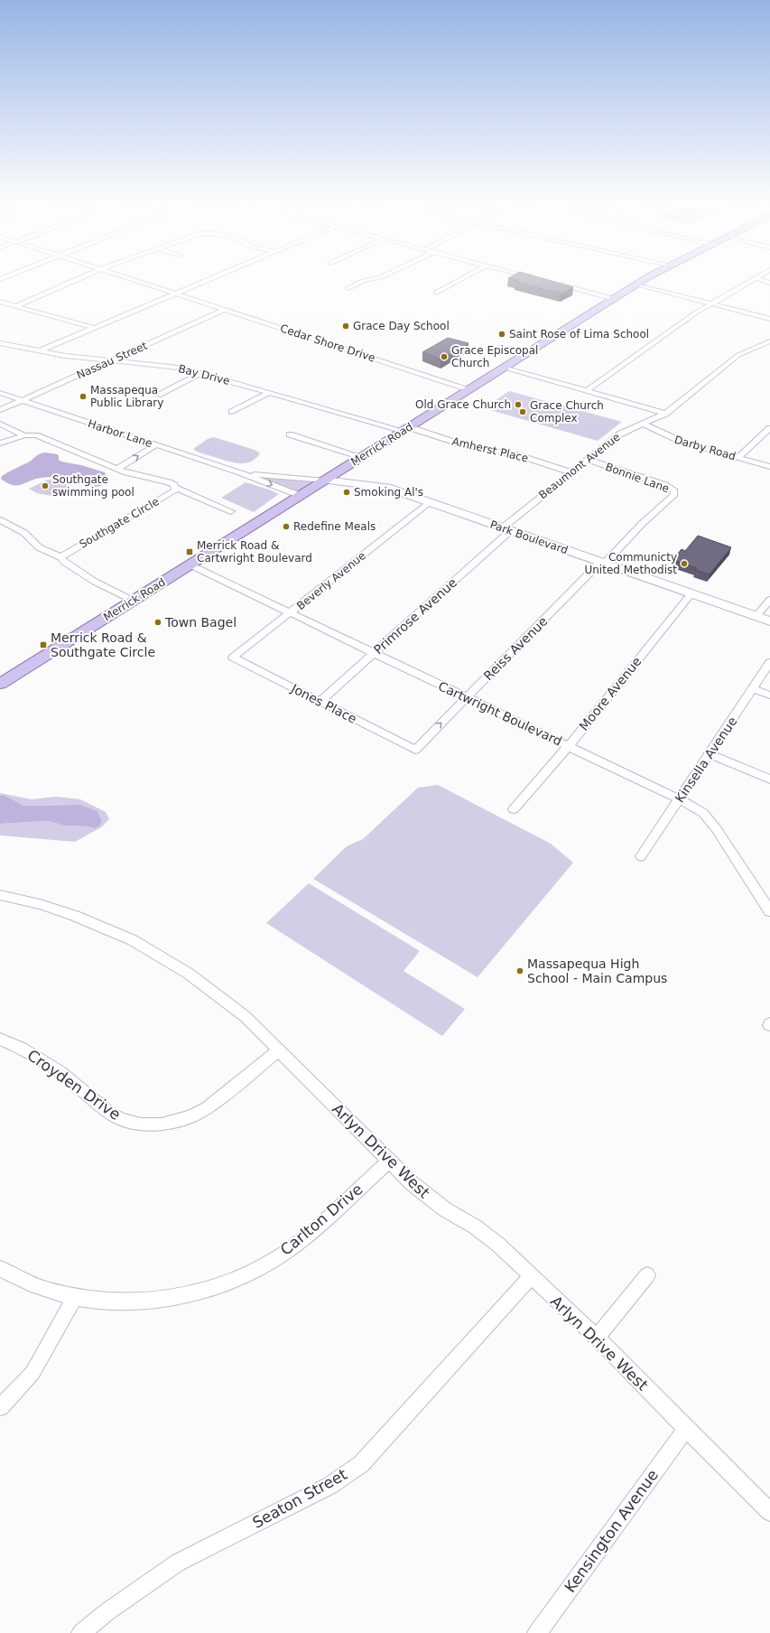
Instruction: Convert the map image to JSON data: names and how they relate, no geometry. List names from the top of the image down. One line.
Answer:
{"streets":{"main road":["Merrick Road","Park Boulevard"],"street":["Cedar Shore Drive","Nassau Street","Bay Drive","Harbor Lane","Darby Road","Amherst Place","Beaumont Avenue","Bonnie Lane","Southgate Circle","Beverly Avenue","Primrose Avenue","Reiss Avenue","Moore Avenue","Jones Place","Cartwright Boulevard","Kinsella Avenue","Croyden Drive","Arlyn Drive West","Carlton Drive","Seaton Street","Kensington Avenue"]},"crossings":[["Cedar Shore Drive","Nassau Street"],["Cedar Shore Drive","Merrick Road"],["Nassau Street","Bay Drive"],["Nassau Street","Harbor Lane"],["Bay Drive","Merrick Road"],["Bay Drive","Amherst Place"],["Harbor Lane","Merrick Road"],["Harbor Lane","Park Boulevard"],["Merrick Road","Amherst Place"],["Merrick Road","Park Boulevard"],["Merrick Road","Cartwright Boulevard"],["Darby Road","Beaumont Avenue"],["Amherst Place","Beaumont Avenue"],["Beaumont Avenue","Bonnie Lane"],["Beaumont Avenue","Park Boulevard"],["Beaumont Avenue","Primrose Avenue"],["Bonnie Lane","Park Boulevard"],["Bonnie Lane","Reiss Avenue"],["Park Boulevard","Beverly Avenue"],["Park Boulevard","Primrose Avenue"],["Park Boulevard","Reiss Avenue"],["Park Boulevard","Moore Avenue"],["Beverly Avenue","Jones Place"],["Beverly Avenue","Cartwright Boulevard"],["Primrose Avenue","Jones Place"],["Primrose Avenue","Cartwright Boulevard"],["Reiss Avenue","Jones Place"],["Reiss Avenue","Cartwright Boulevard"],["Moore Avenue","Cartwright Boulevard"],["Cartwright Boulevard","Kinsella Avenue"],["Croyden Drive","Arlyn Drive West"],["Arlyn Drive West","Carlton Drive"],["Arlyn Drive West","Seaton Street"],["Arlyn Drive West","Kensington Avenue"]],"places":{"other":["Grace Day School","Saint Rose of Lima School","Grace Episcopal Church","Massapequa Public Library","Old Grace Church","Grace Church Complex","Southgate swimming pool","Smoking Al's","Redefine Meals","Communicty United Methodist","Town Bagel","Massapequa High School - Main Campus"],"transit":["Merrick Road & Cartwright Boulevard","Merrick Road & Southgate Circle"]}}
